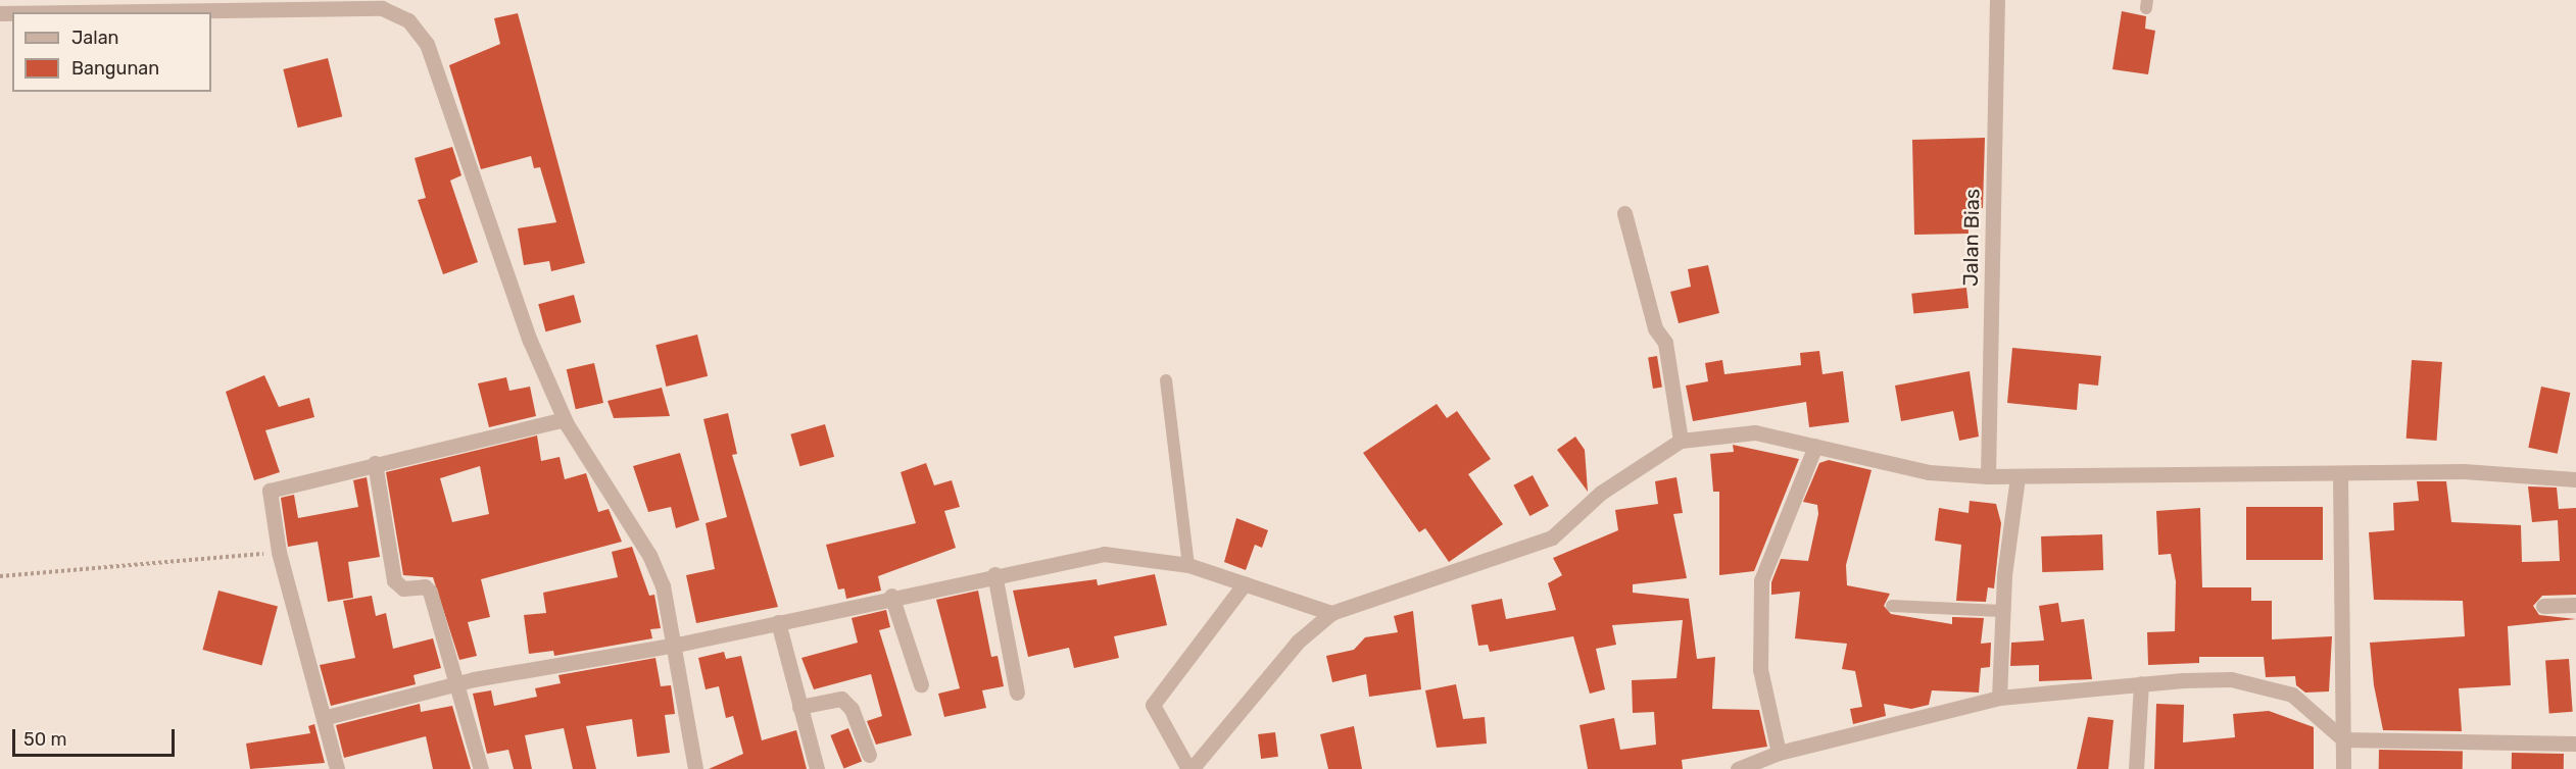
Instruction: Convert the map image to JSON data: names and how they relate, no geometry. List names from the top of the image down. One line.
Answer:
{"streets":{"street":["Jalan Bias"]},"legend":["Jalan","Bangunan"],"scale_bar":"50 m"}
